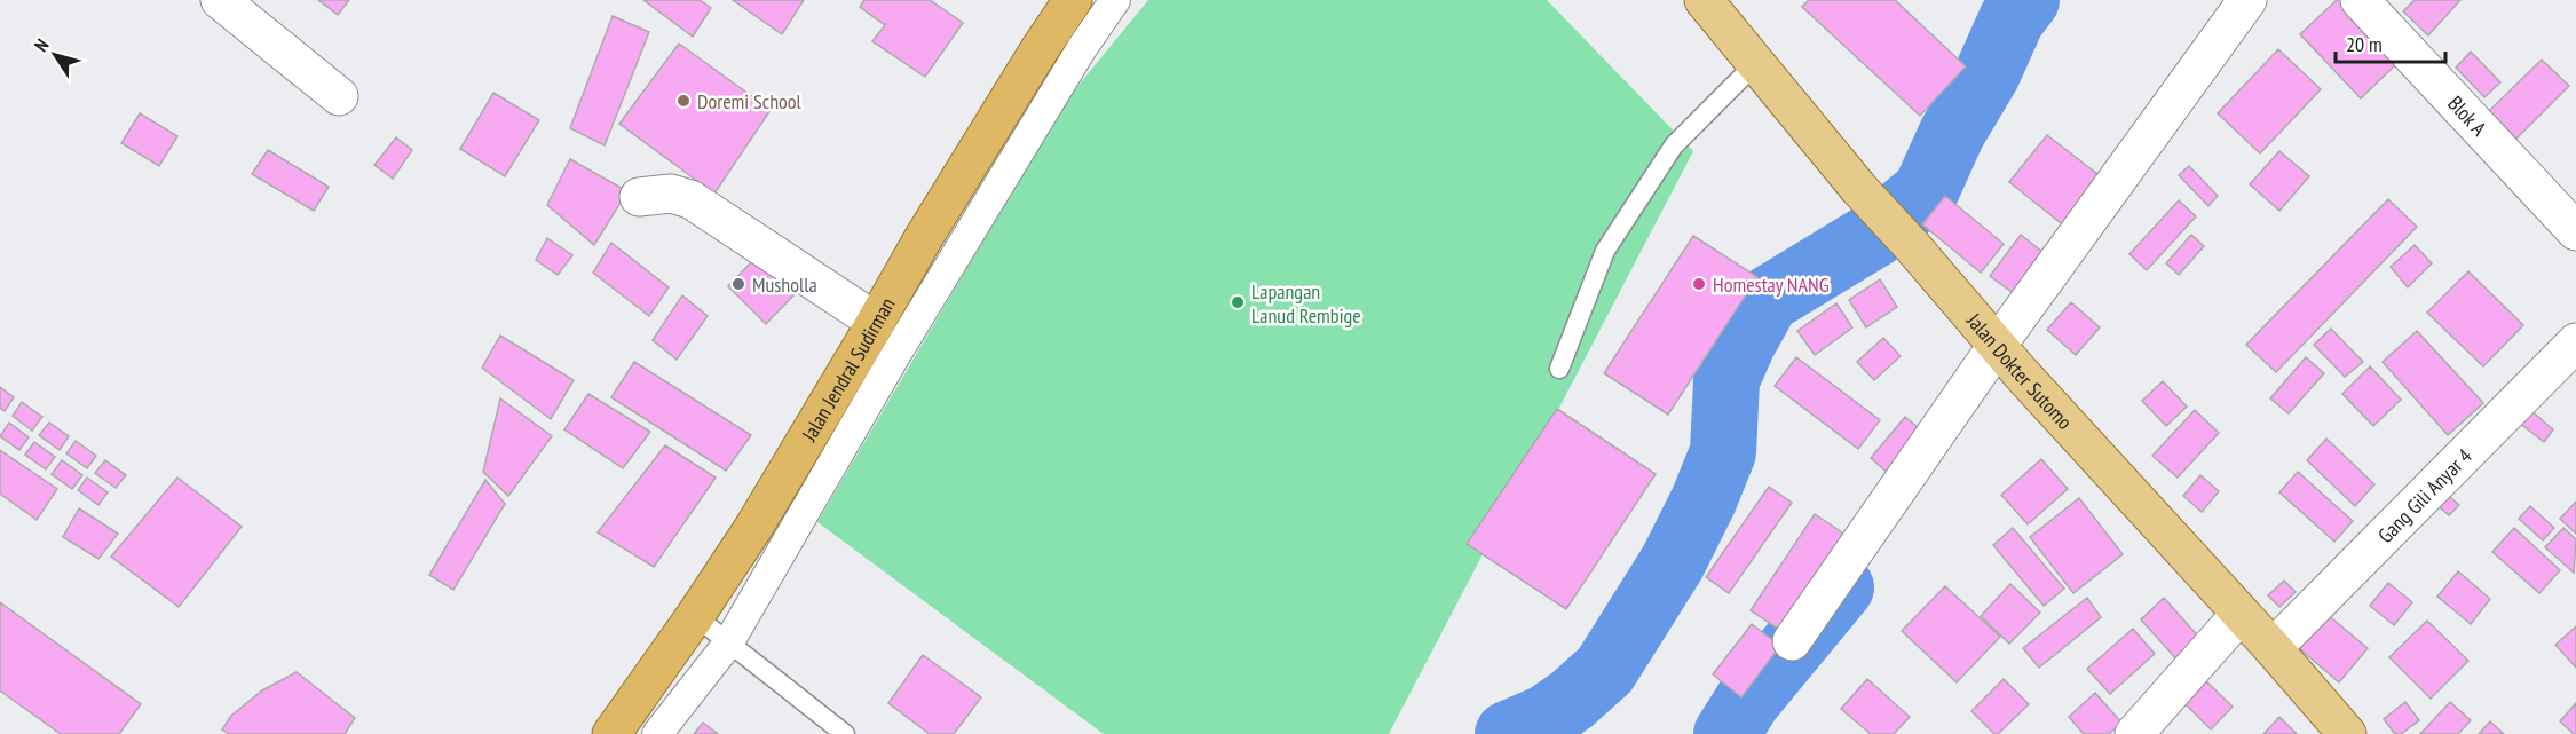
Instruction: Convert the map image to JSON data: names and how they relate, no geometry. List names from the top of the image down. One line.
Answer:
{"streets":{"highway":["Jalan Jendral Sudirman"],"main road":["Jalan Dokter Sutomo"],"street":["Blok A","Gang Gili Anyar 4"]},"crossings":[["Jalan Dokter Sutomo","Gang Gili Anyar 4"]],"places":["Doremi School","Musholla","Homestay NANG","Lapangan Lanud Rembige"],"scale_bar":"20 m","north":"top left"}
